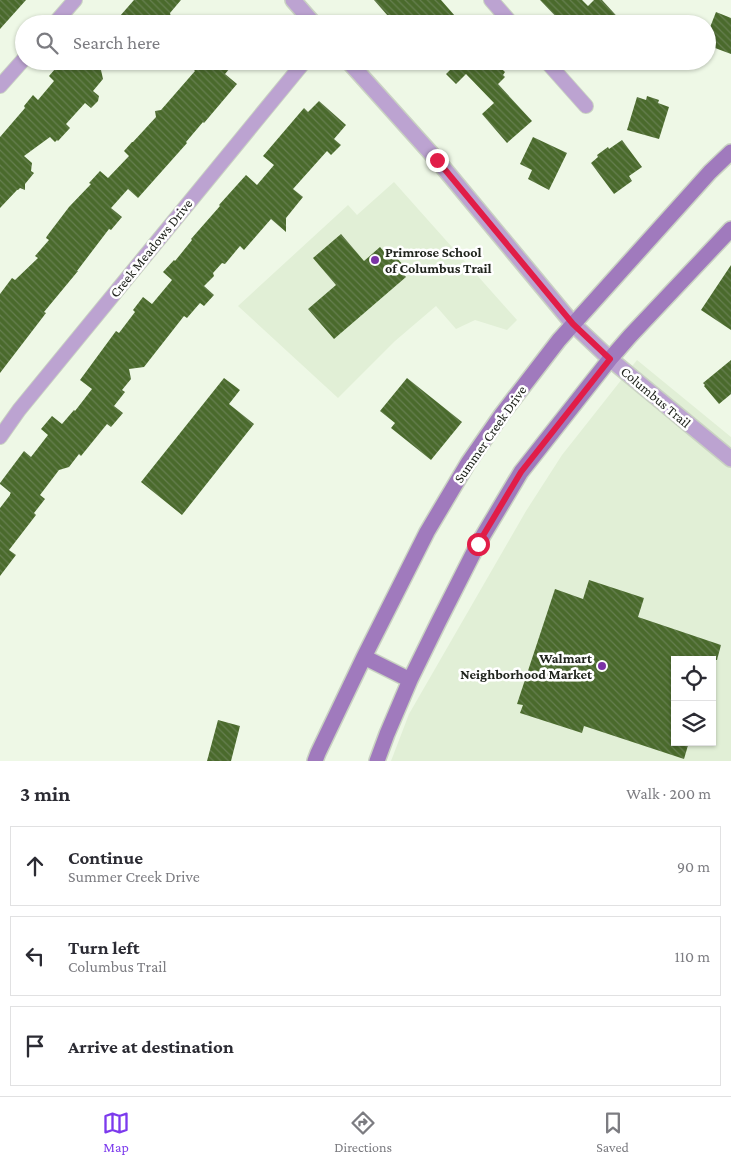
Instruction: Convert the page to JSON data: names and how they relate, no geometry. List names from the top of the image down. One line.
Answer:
{"streets":{"main road":["Summer Creek Drive"],"street":["Creek Meadows Drive","Columbus Trail"]},"crossings":[["Columbus Trail","Summer Creek Drive"]],"places":["Primrose School of Columbus Trail","Walmart Neighborhood Market"],"page":{"search":"Search here","heading":["3 min","Walk · 200 m"],"list":[["Continue","Summer Creek Drive","90 m"],["Turn left","Columbus Trail","110 m"],"Arrive at destination"],"nav":["Map","Directions","Saved"]}}
